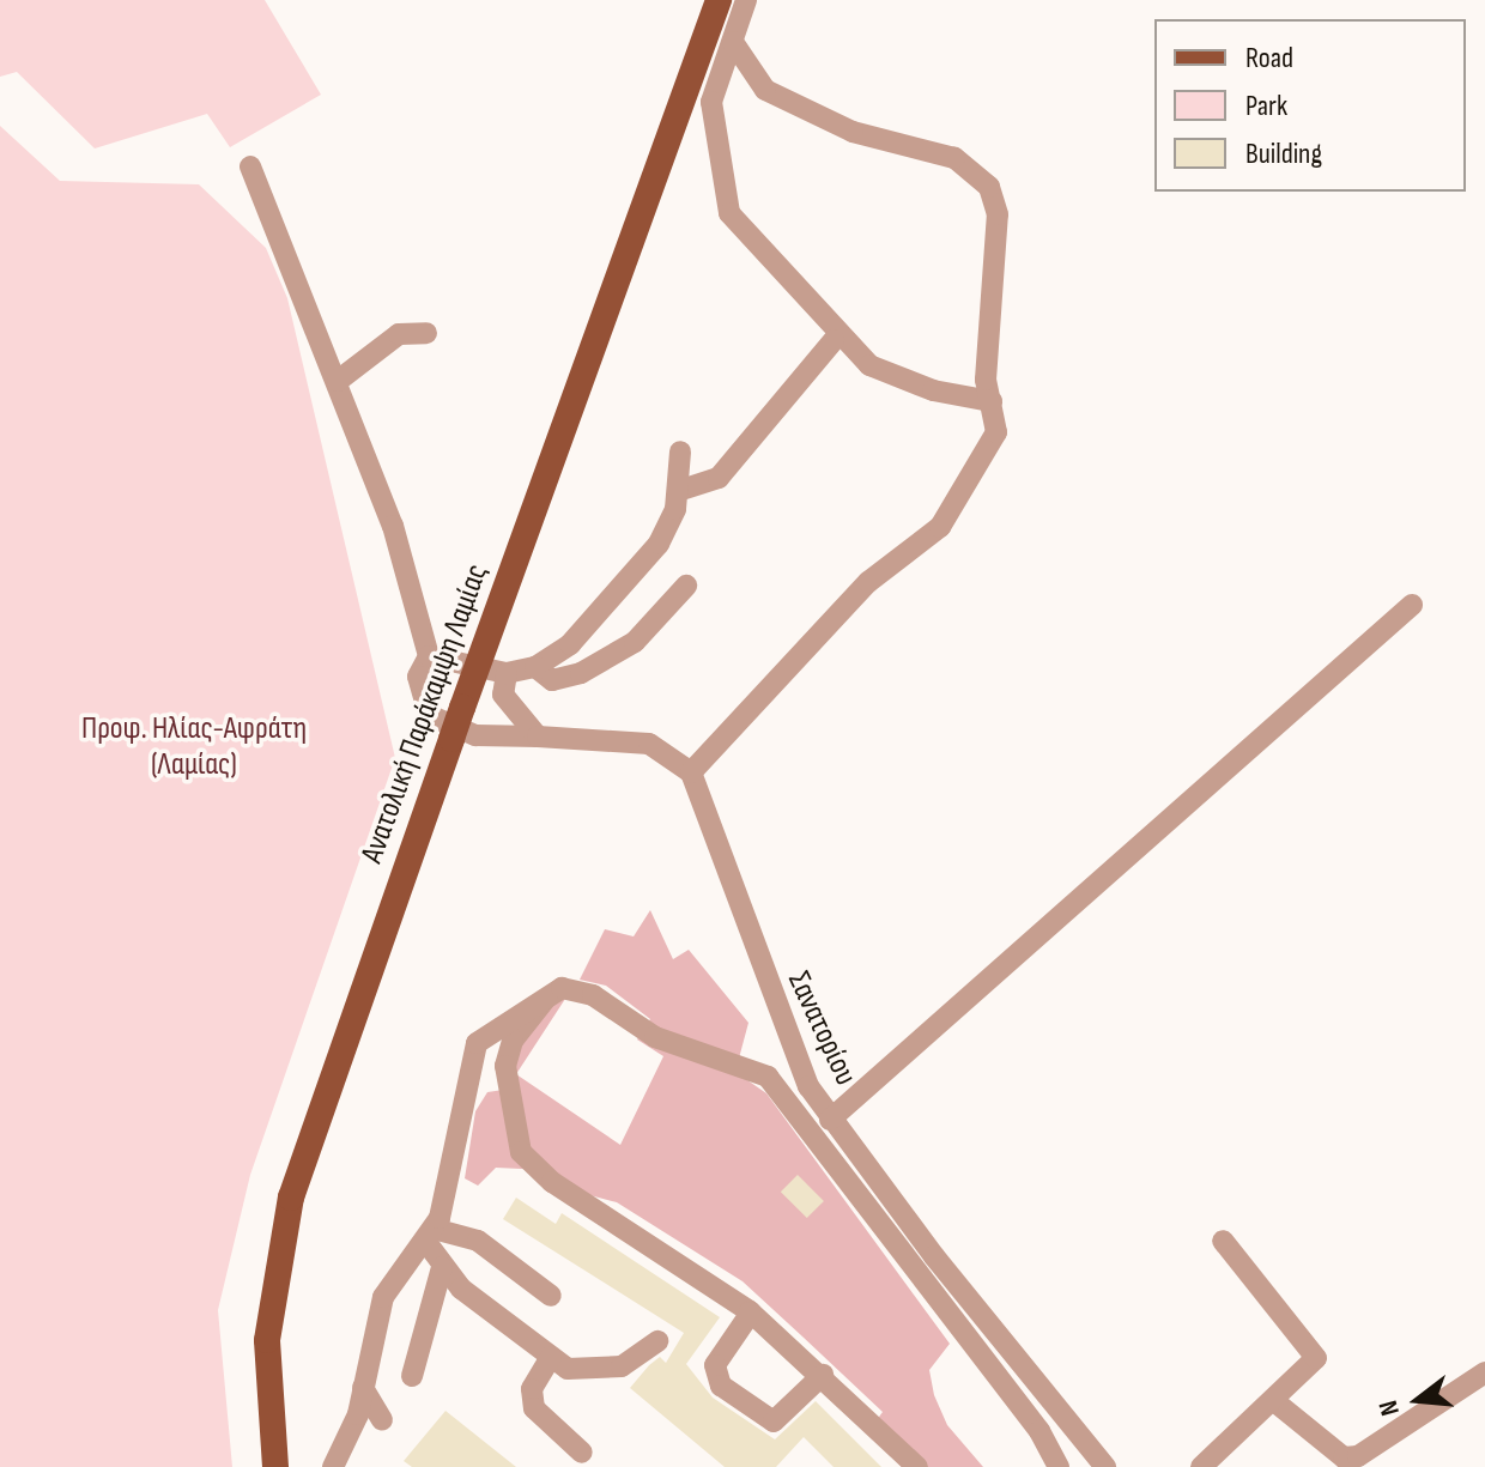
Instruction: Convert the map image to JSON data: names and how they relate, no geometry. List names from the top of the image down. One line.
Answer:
{"streets":{"main road":["Ανατολική Παράκαμψη Λαμίας"],"street":["Σανατορίου"]},"parks":["Προφ. Ηλίας-Αφράτη (Λαμίας)"],"legend":["Road","Park","Building"],"north":"left"}
